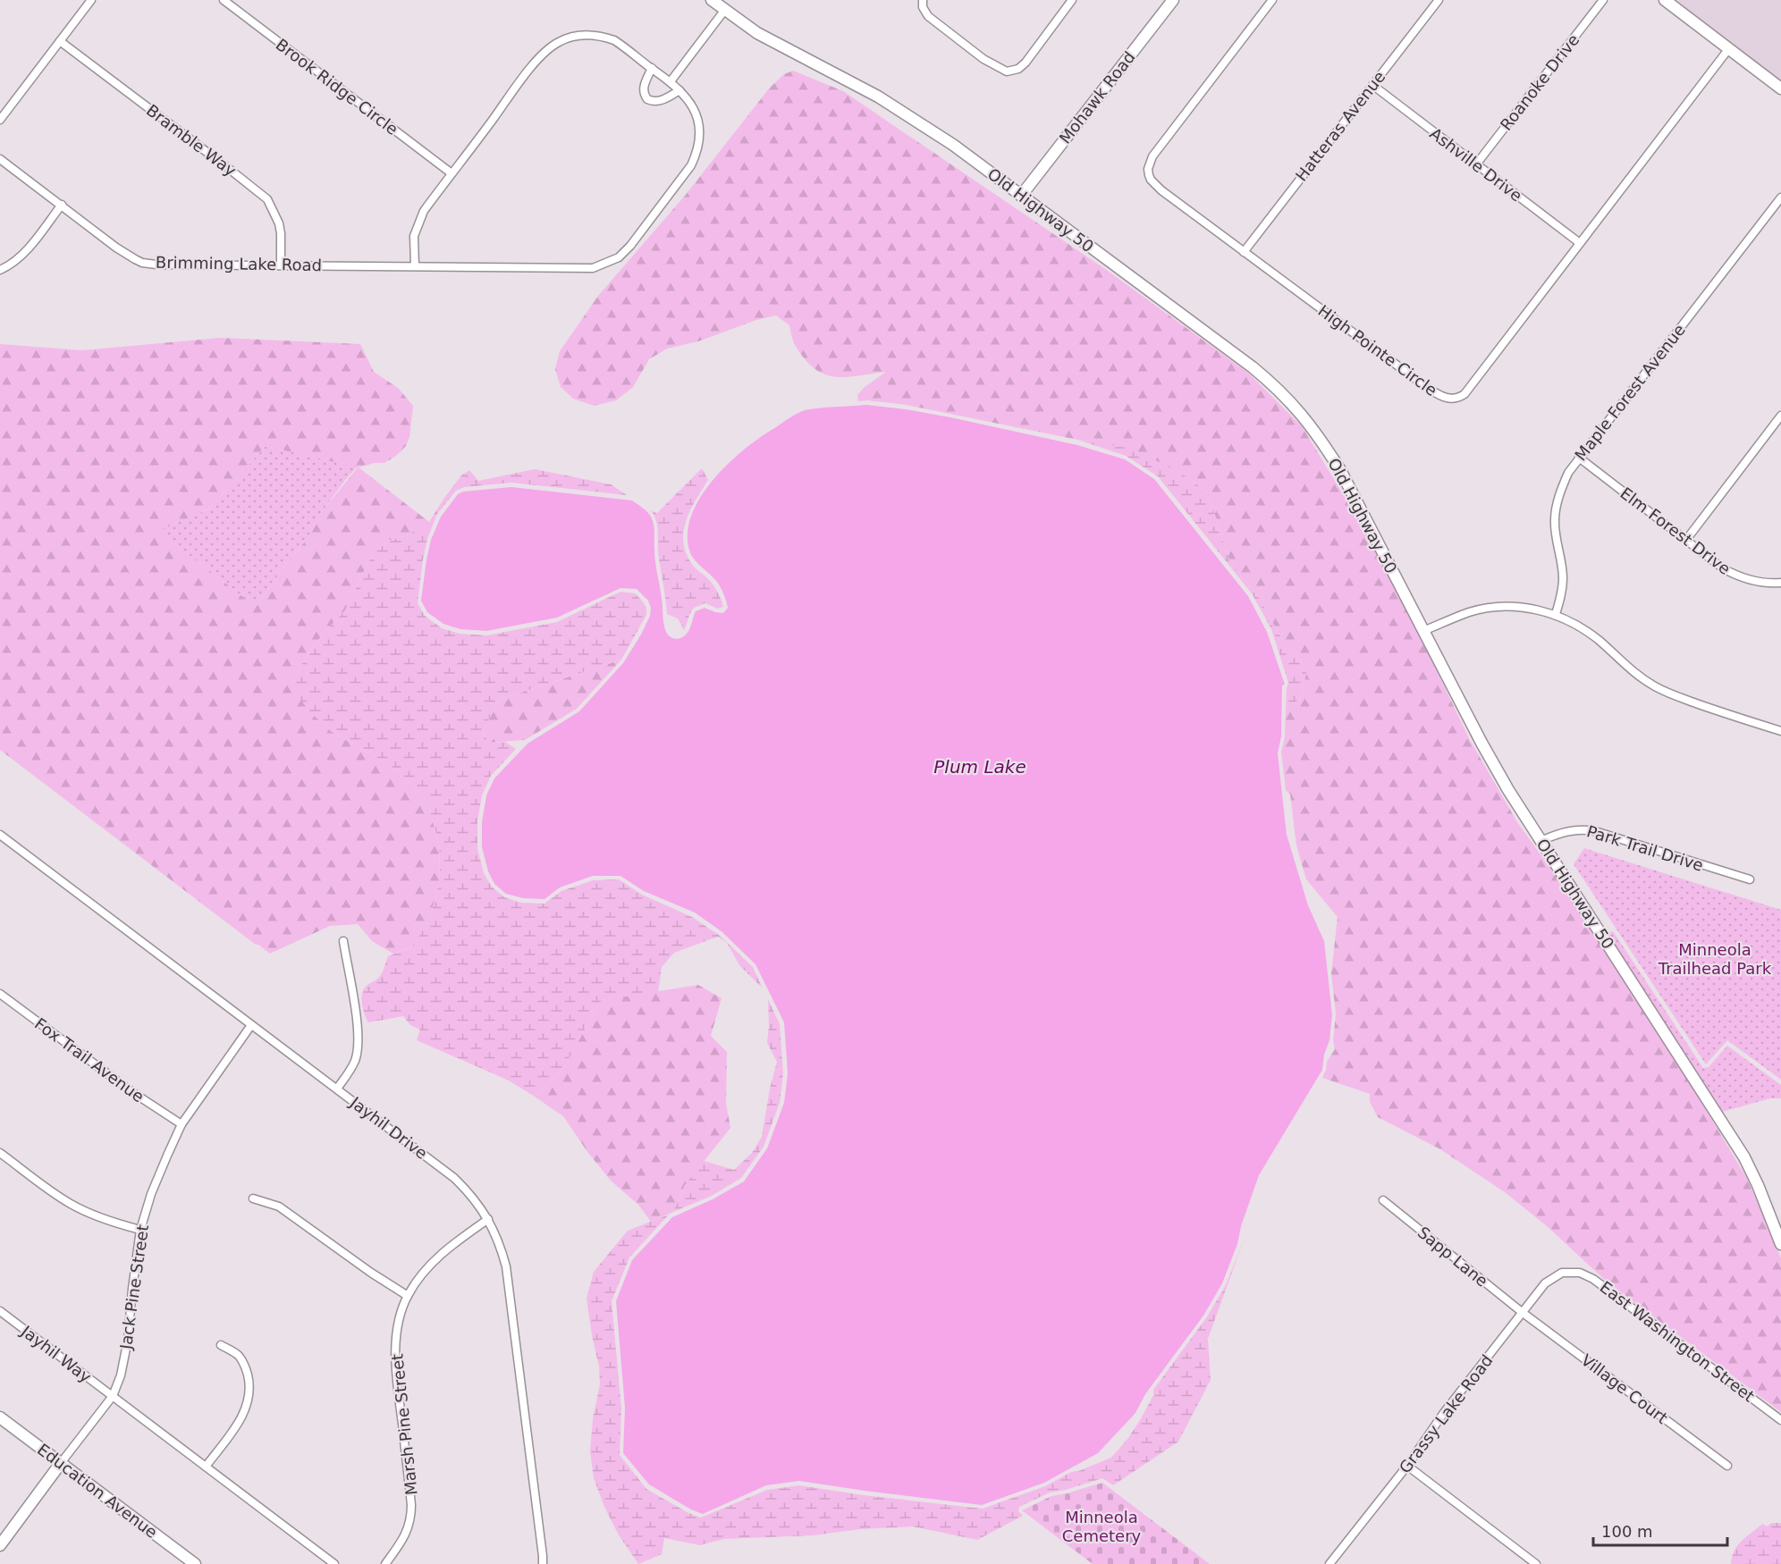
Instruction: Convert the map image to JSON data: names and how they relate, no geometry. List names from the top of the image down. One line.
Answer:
{"streets":{"main road":["Mohawk Road","Old Highway 50","Education Avenue"],"street":["Roanoke Drive","Brook Ridge Circle","Hatteras Avenue","Bramble Way","Ashville Drive","Brimming Lake Road","High Pointe Circle","Maple Forest Avenue","Elm Forest Drive","Park Trail Drive","Fox Trail Avenue","Jayhil Drive","Sapp Lane","Jack Pine Street","East Washington Street","Jayhil Way","Village Court","Grassy Lake Road","Marsh Pine Street"]},"crossings":[["Roanoke Drive","Ashville Drive"],["Brook Ridge Circle","Brimming Lake Road"],["Mohawk Road","Old Highway 50"],["Hatteras Avenue","Ashville Drive"],["Hatteras Avenue","High Pointe Circle"],["Bramble Way","Brimming Lake Road"],["Ashville Drive","High Pointe Circle"],["Old Highway 50","Park Trail Drive"],["Maple Forest Avenue","Elm Forest Drive"],["Fox Trail Avenue","Jack Pine Street"],["Jayhil Drive","Jack Pine Street"],["Jayhil Drive","Marsh Pine Street"],["Sapp Lane","Village Court"],["Sapp Lane","Grassy Lake Road"],["Jack Pine Street","Jayhil Way"],["Jack Pine Street","Education Avenue"],["East Washington Street","Grassy Lake Road"],["Village Court","Grassy Lake Road"]],"water":["Plum Lake"],"parks":["Minneola Trailhead Park","Minneola Cemetery"],"scale_bar":"100 m"}
